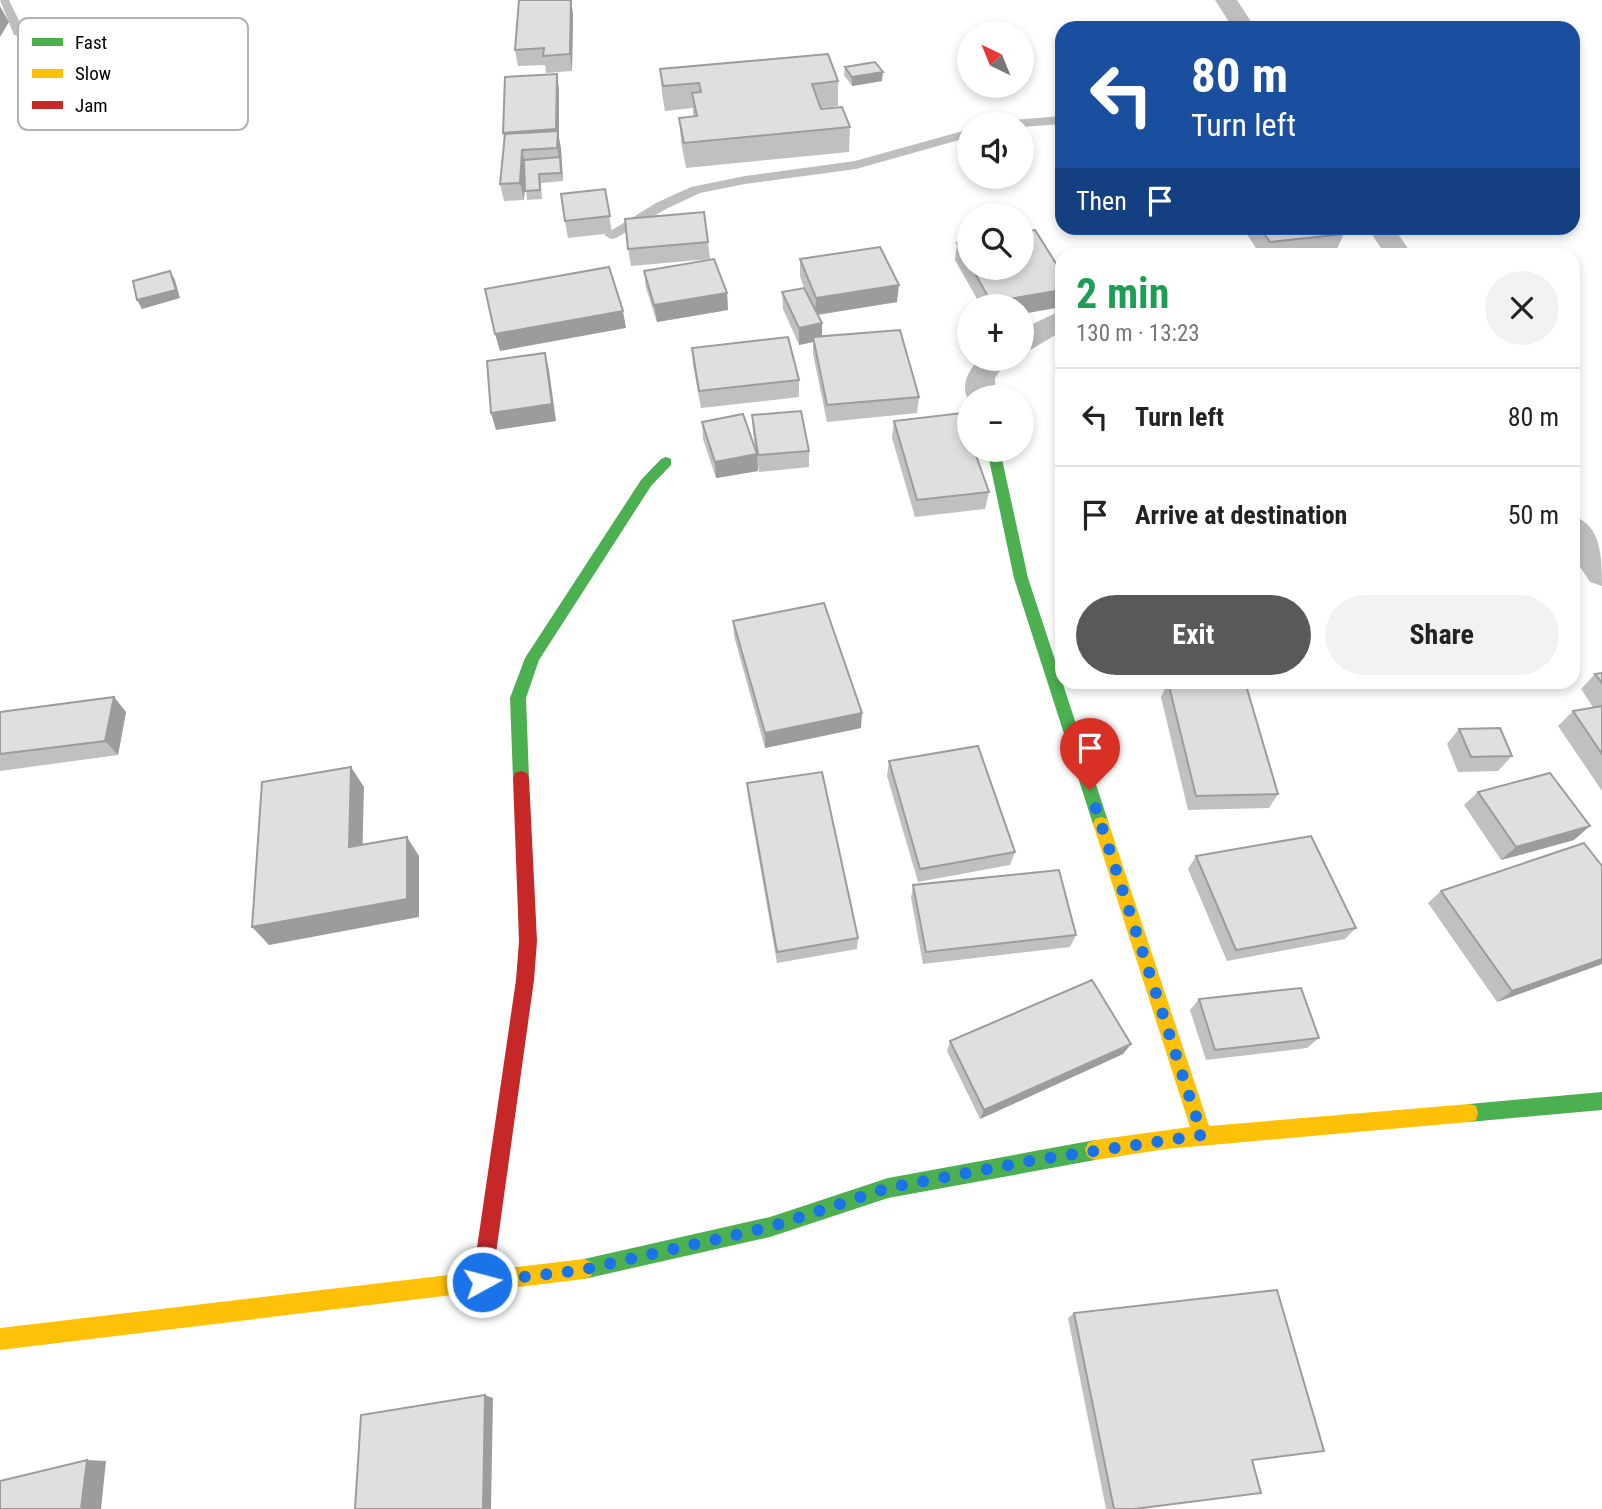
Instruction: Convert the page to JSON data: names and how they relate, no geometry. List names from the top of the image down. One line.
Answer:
{"legend":["Fast","Slow","Jam"],"north":"top left","page":{"map_buttons":["+","−"],"turn":["80 m","Turn left"],"then":"Then","heading":["2 min","130 m · 13:23"],"list":[{"name":"Turn left","value":"80 m"},{"name":"Arrive at destination","value":"50 m"}],"buttons":["Exit","Share"]}}
